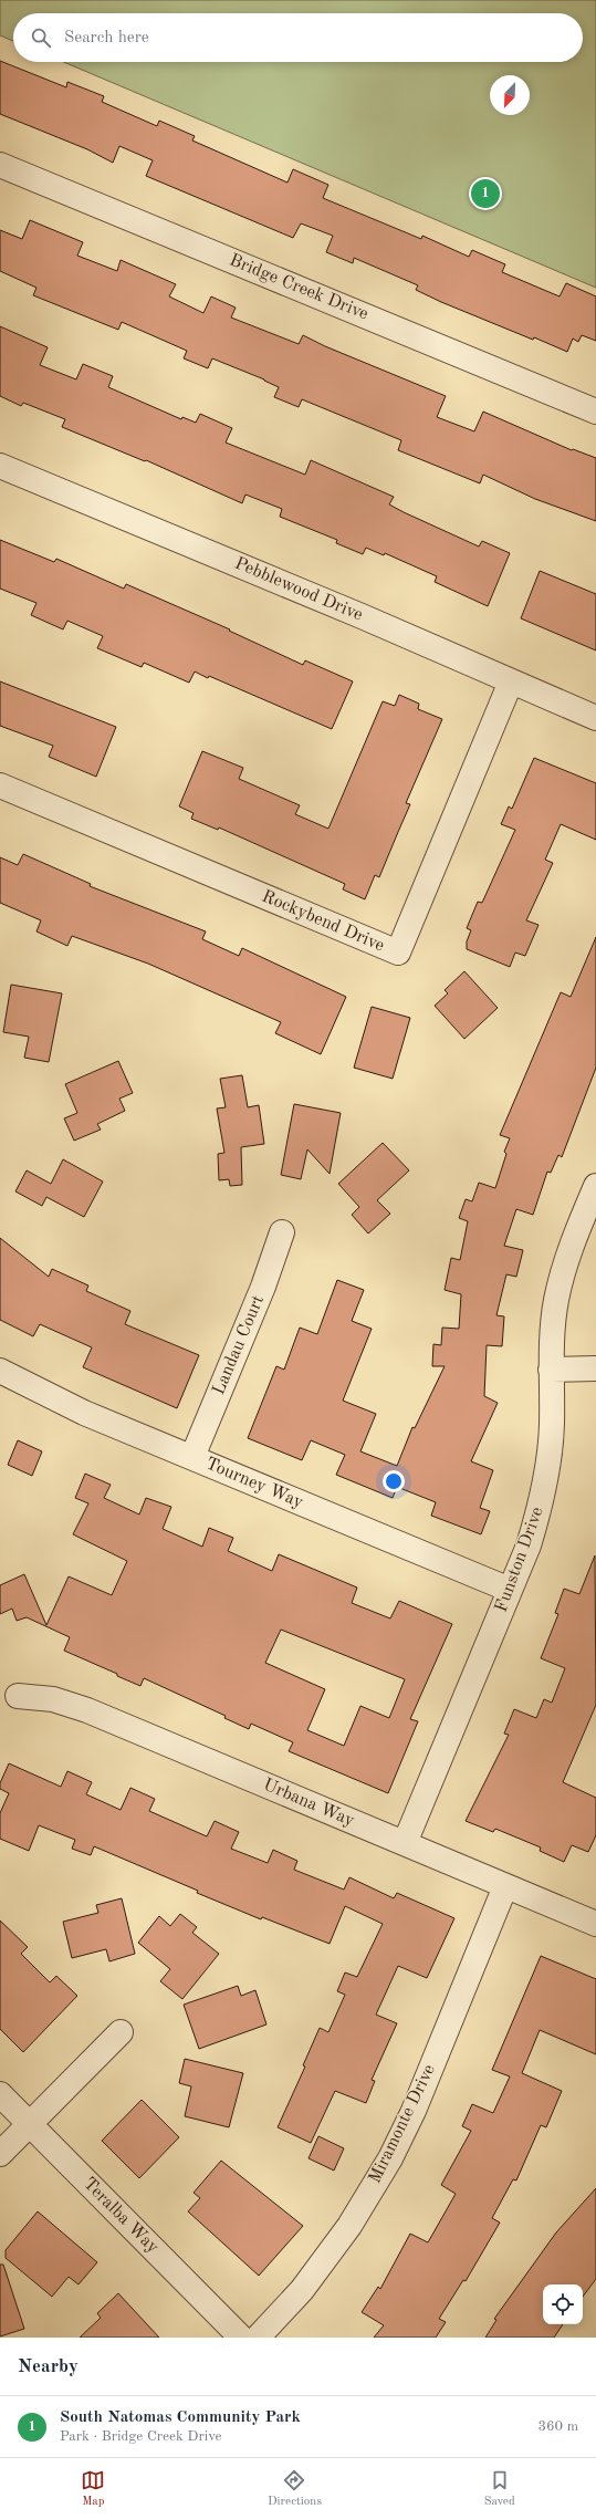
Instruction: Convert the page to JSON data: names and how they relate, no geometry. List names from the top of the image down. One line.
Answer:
{"streets":{"street":["Bridge Creek Drive","Pebblewood Drive","Rockybend Drive","Landau Court","Tourney Way","Funston Drive","Urbana Way","Miramonte Drive","Teralba Way"]},"crossings":[["Pebblewood Drive","Rockybend Drive"],["Landau Court","Tourney Way"],["Tourney Way","Funston Drive"],["Funston Drive","Urbana Way"],["Urbana Way","Miramonte Drive"]],"north":"bottom left","page":{"search":"Search here","pins":"1","heading":"Nearby","list":[{"mark":"1","name":"South Natomas Community Park","note":"Park · Bridge Creek Drive","value":"360 m"}],"nav":["Map","Directions","Saved"]}}
